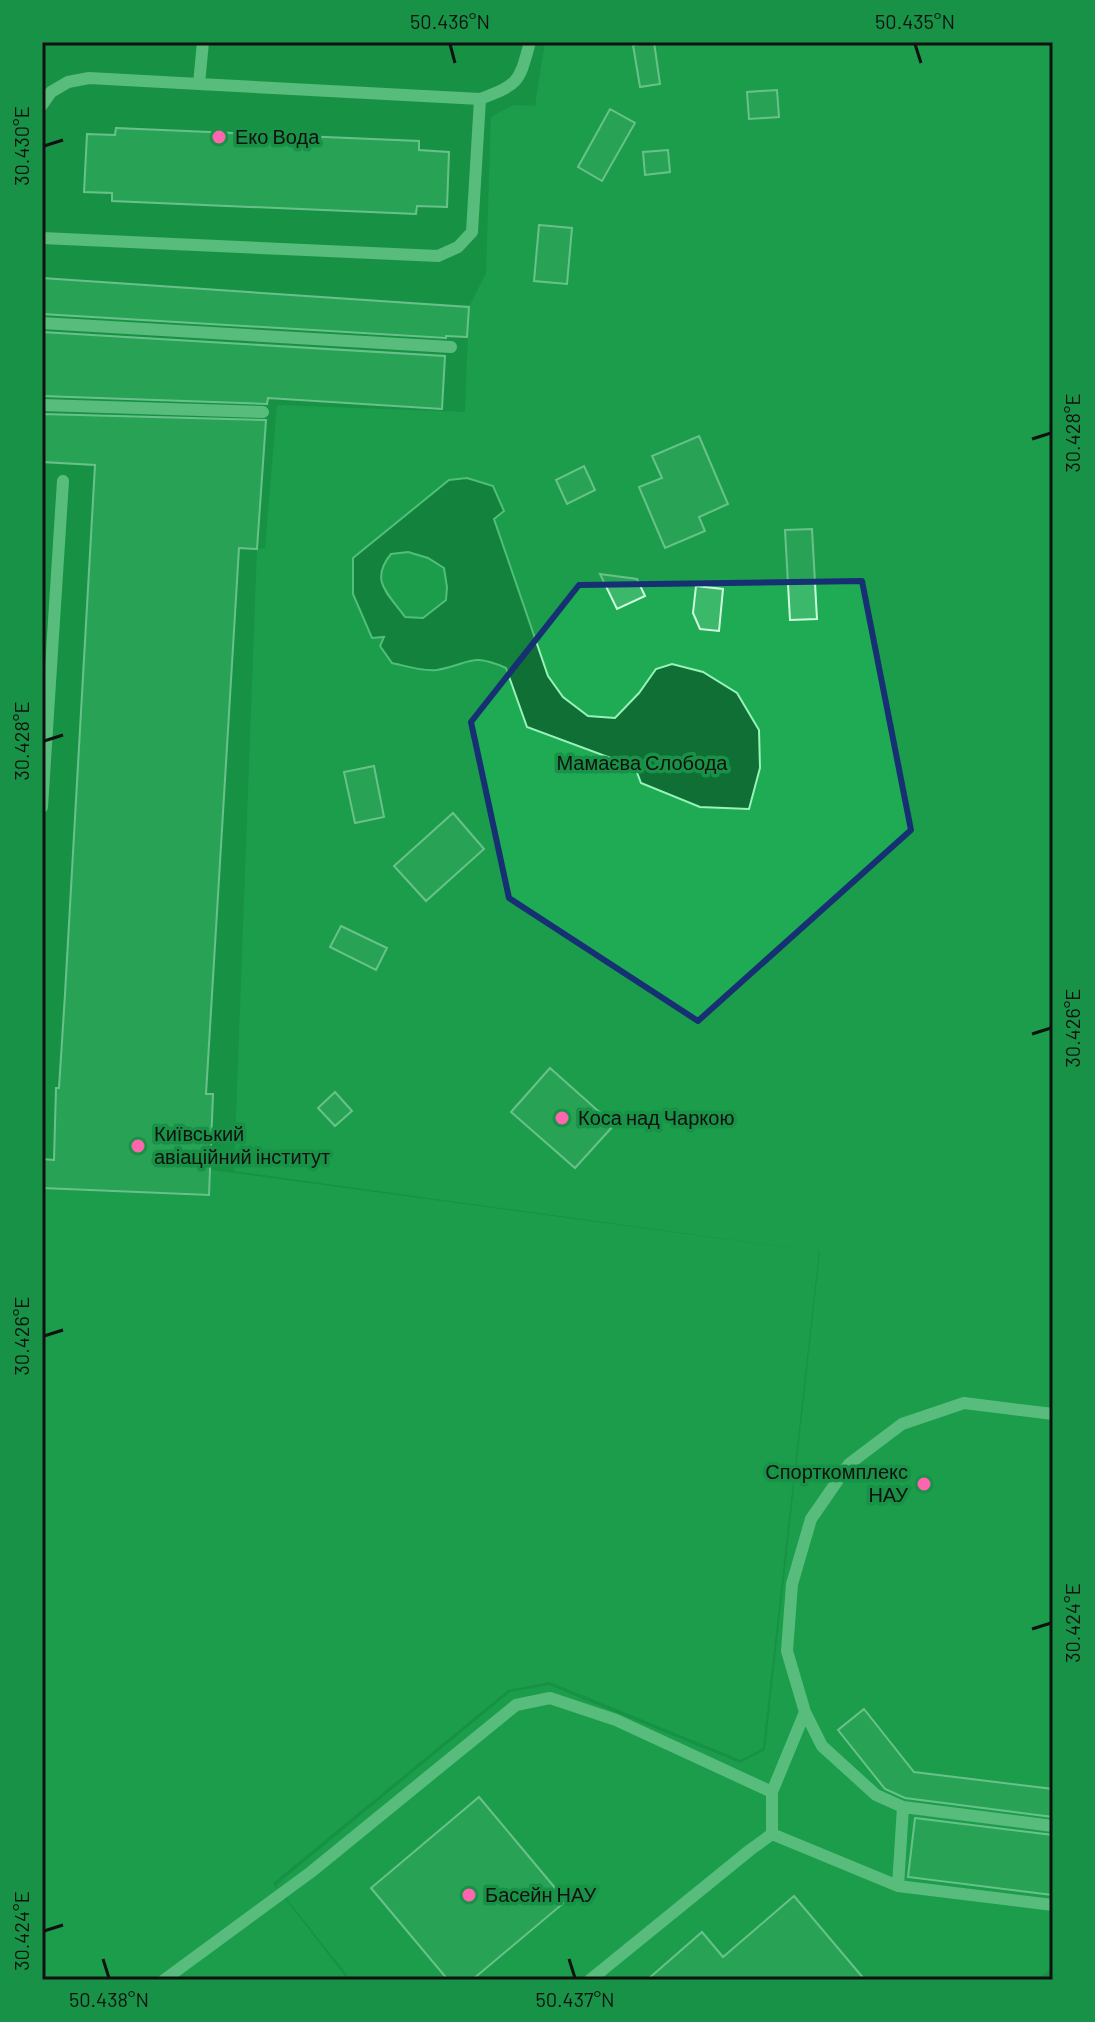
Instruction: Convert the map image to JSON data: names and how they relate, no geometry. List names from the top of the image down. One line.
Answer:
{"parks":["Мамаєва Слобода"],"places":["Еко Вода","Коса над Чаркою","Київський авіаційний інститут","Спорткомплекс НАУ","Басейн НАУ"],"coordinates":["50.436°N","50.435°N","30.430°E","30.428°E","30.426°E","30.424°E","50.438°N","50.437°N"]}
